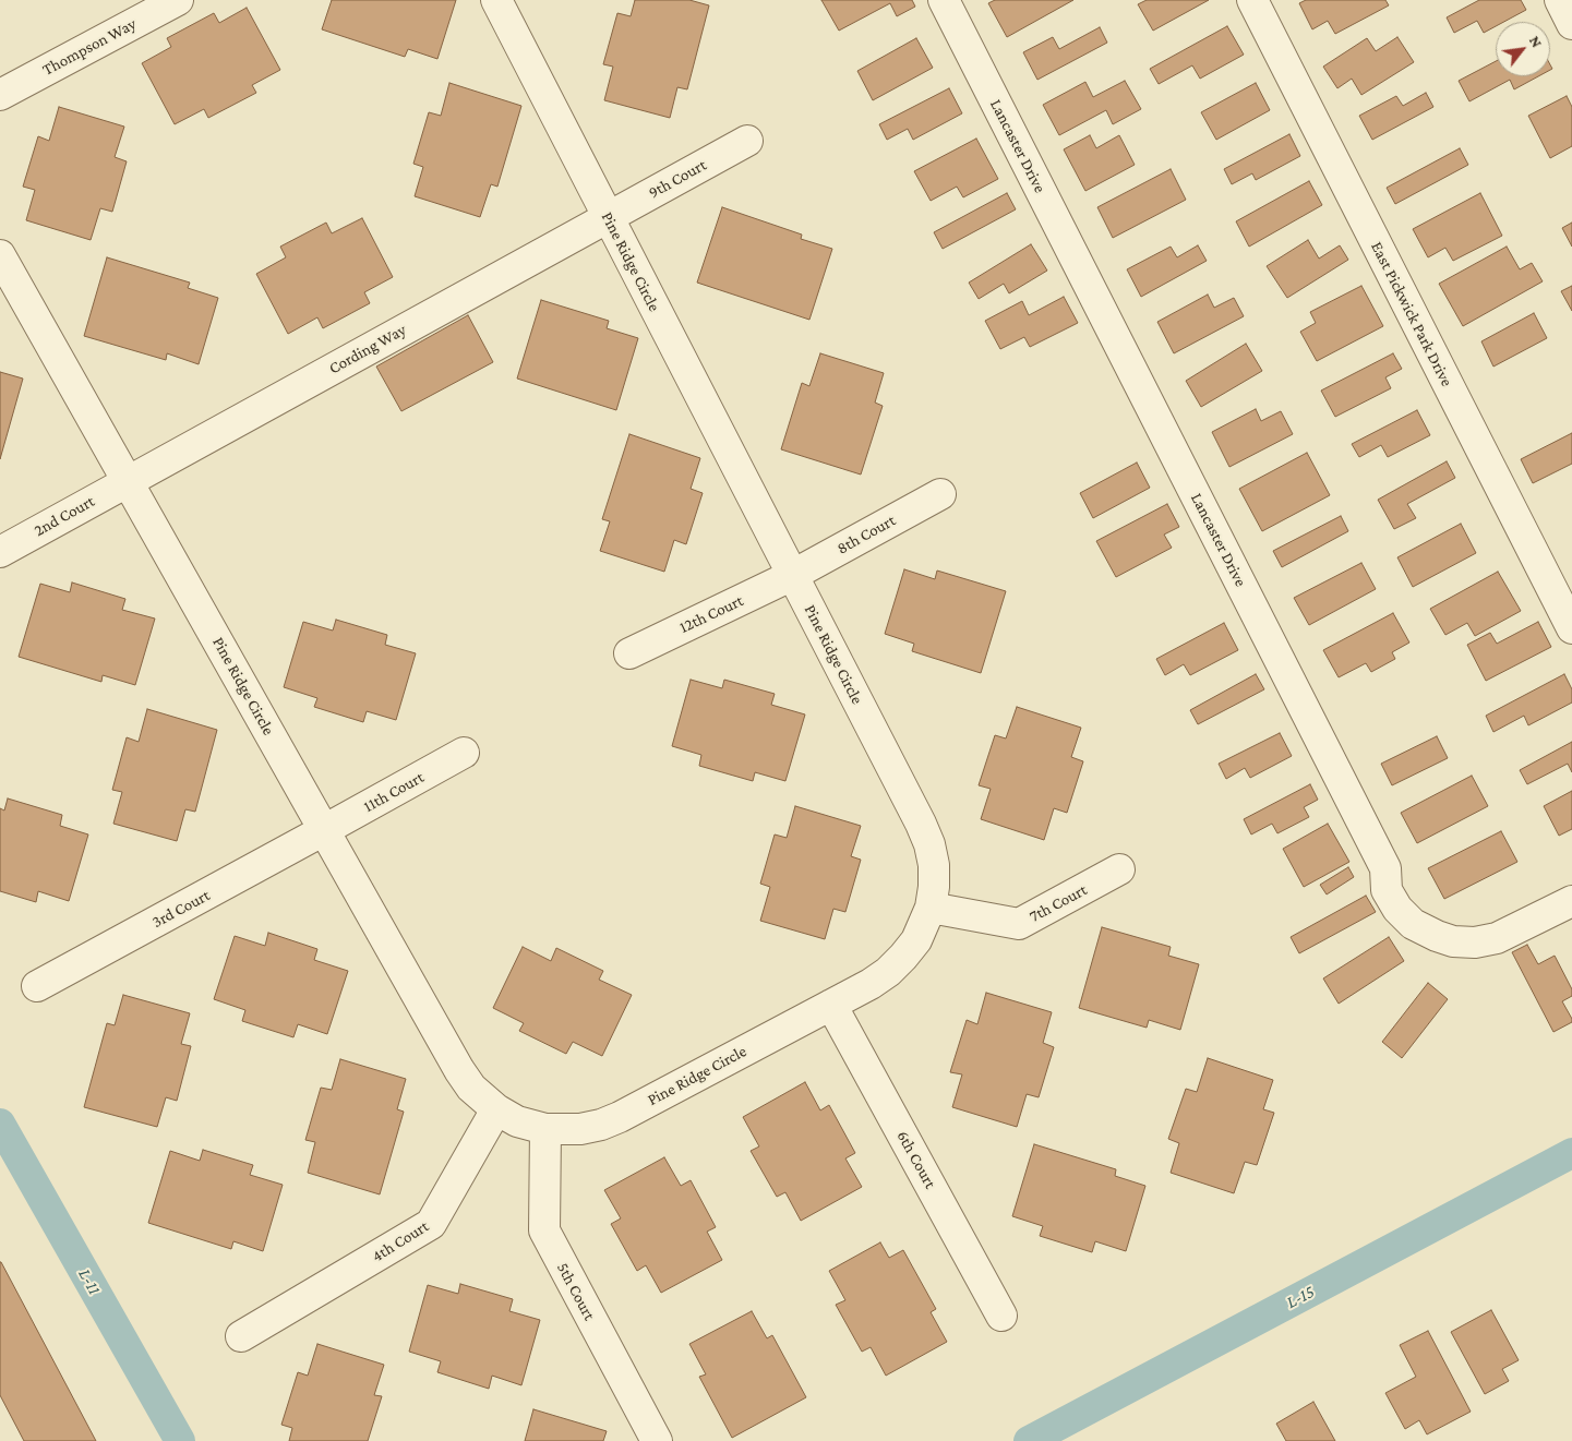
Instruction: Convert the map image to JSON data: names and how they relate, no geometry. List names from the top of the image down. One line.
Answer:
{"streets":{"street":["Thompson Way","Lancaster Drive","9th Court","Pine Ridge Circle","East Pickwick Park Drive","Cording Way","2nd Court","8th Court","12th Court","11th Court","7th Court","3rd Court","6th Court","4th Court","5th Court"]},"crossings":[["9th Court","Pine Ridge Circle"],["9th Court","Cording Way"],["Pine Ridge Circle","Cording Way"],["Pine Ridge Circle","2nd Court"],["Pine Ridge Circle","8th Court"],["Pine Ridge Circle","12th Court"],["Pine Ridge Circle","11th Court"],["Pine Ridge Circle","7th Court"],["Pine Ridge Circle","3rd Court"],["Pine Ridge Circle","6th Court"],["Pine Ridge Circle","4th Court"],["Pine Ridge Circle","5th Court"],["Cording Way","2nd Court"],["8th Court","12th Court"],["11th Court","3rd Court"]],"water":["L-11","L-15"],"north":"top right"}
